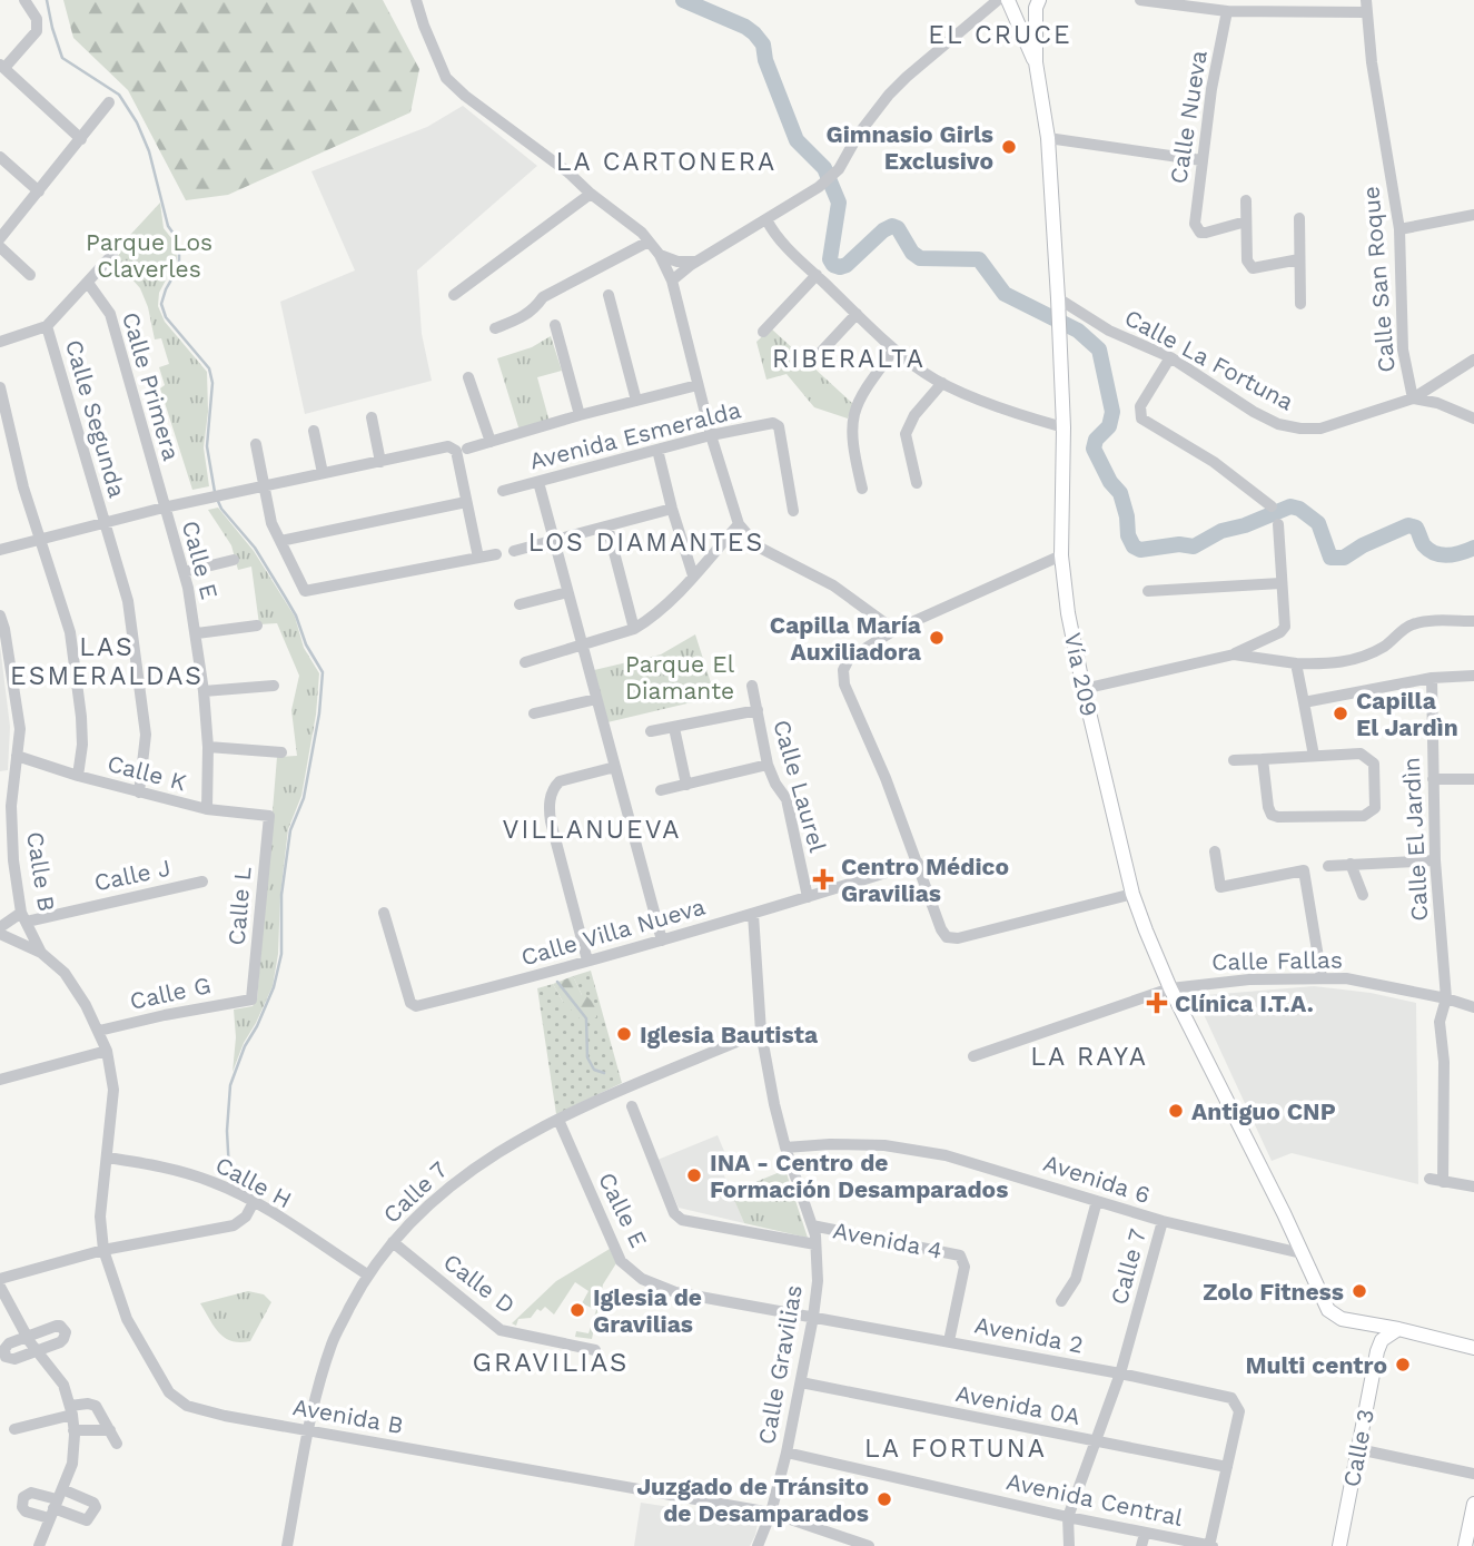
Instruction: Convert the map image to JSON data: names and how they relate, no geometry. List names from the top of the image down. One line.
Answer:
{"streets":{"main road":["Vía 209","Calle 3"],"street":["Calle Nueva","Calle San Roque","Calle La Fortuna","Calle Primera","Calle Segunda","Avenida Esmeralda","Calle E","Calle K","Calle Laurel","Calle El Jardìn","Calle B","Calle J","Calle L","Calle Villa Nueva","Calle Fallas","Calle G","Avenida 6","Calle H","Calle 7","Avenida 4","Calle D","Avenida 2","Calle Gravilias","Avenida 0A","Avenida B","Avenida Central"]},"crossings":[["Calle San Roque","Calle La Fortuna"],["Calle La Fortuna","Vía 209"],["Calle Primera","Calle E"],["Calle E","Calle K"],["Calle E","Calle 7"],["Calle E","Avenida 2"],["Calle E","Calle Gravilias"],["Vía 209","Calle Fallas"],["Vía 209","Avenida 6"],["Calle K","Calle B"],["Calle K","Calle L"],["Calle Laurel","Calle Villa Nueva"],["Calle El Jardìn","Calle Fallas"],["Calle B","Calle J"],["Calle B","Calle G"],["Calle B","Calle H"],["Calle B","Avenida B"],["Calle L","Calle G"],["Calle Villa Nueva","Calle Gravilias"],["Avenida 6","Calle 7"],["Avenida 6","Calle Gravilias"],["Calle H","Calle 7"],["Calle H","Avenida B"],["Calle 7","Calle D"],["Calle 7","Avenida 2"],["Calle 7","Calle Gravilias"],["Calle 7","Avenida 0A"],["Calle 7","Avenida B"],["Calle 7","Avenida Central"],["Avenida 4","Avenida 2"],["Avenida 4","Calle Gravilias"],["Avenida 2","Calle Gravilias"],["Avenida 2","Avenida 0A"],["Calle Gravilias","Avenida 0A"],["Calle Gravilias","Avenida B"],["Calle Gravilias","Avenida Central"]],"districts":["EL CRUCE","LA CARTONERA","RIBERALTA","LOS DIAMANTES","LAS ESMERALDAS","VILLANUEVA","LA RAYA","GRAVILIAS","LA FORTUNA"],"parks":["Parque Los Claverles","Parque El Diamante"],"places":{"other":["Gimnasio Girls Exclusivo","Capilla María Auxiliadora","Capilla El Jardìn","Iglesia Bautista","Antiguo CNP","INA - Centro de Formación Desamparados","Zolo Fitness","Iglesia de Gravilias","Multi centro","Juzgado de Tránsito de Desamparados"],"health":["Centro Médico Gravilias","Clínica I.T.A."]}}
